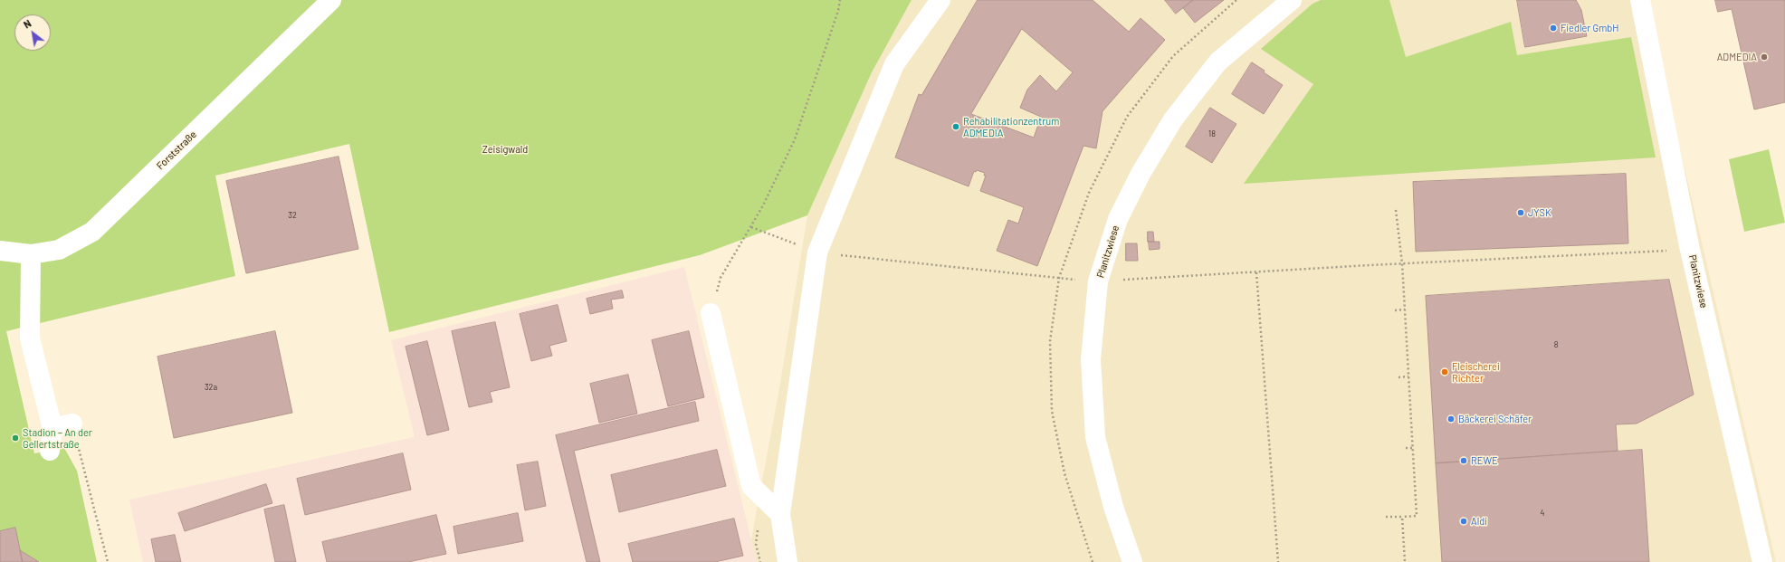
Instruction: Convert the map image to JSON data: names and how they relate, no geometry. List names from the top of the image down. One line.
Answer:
{"streets":{"street":["Forststraße","Planitzwiese"]},"parks":["Zeisigwald"],"places":["Fiedler GmbH","ADMEDIA","Rehabilitationzentrum ADMEDIA","JYSK","Fleischerei Richter","Bäckerei Schäfer","Stadion – An der Gellertstraße","REWE","Aldi"],"house_numbers":["18","32","8","32a","4"],"north":"top left"}
